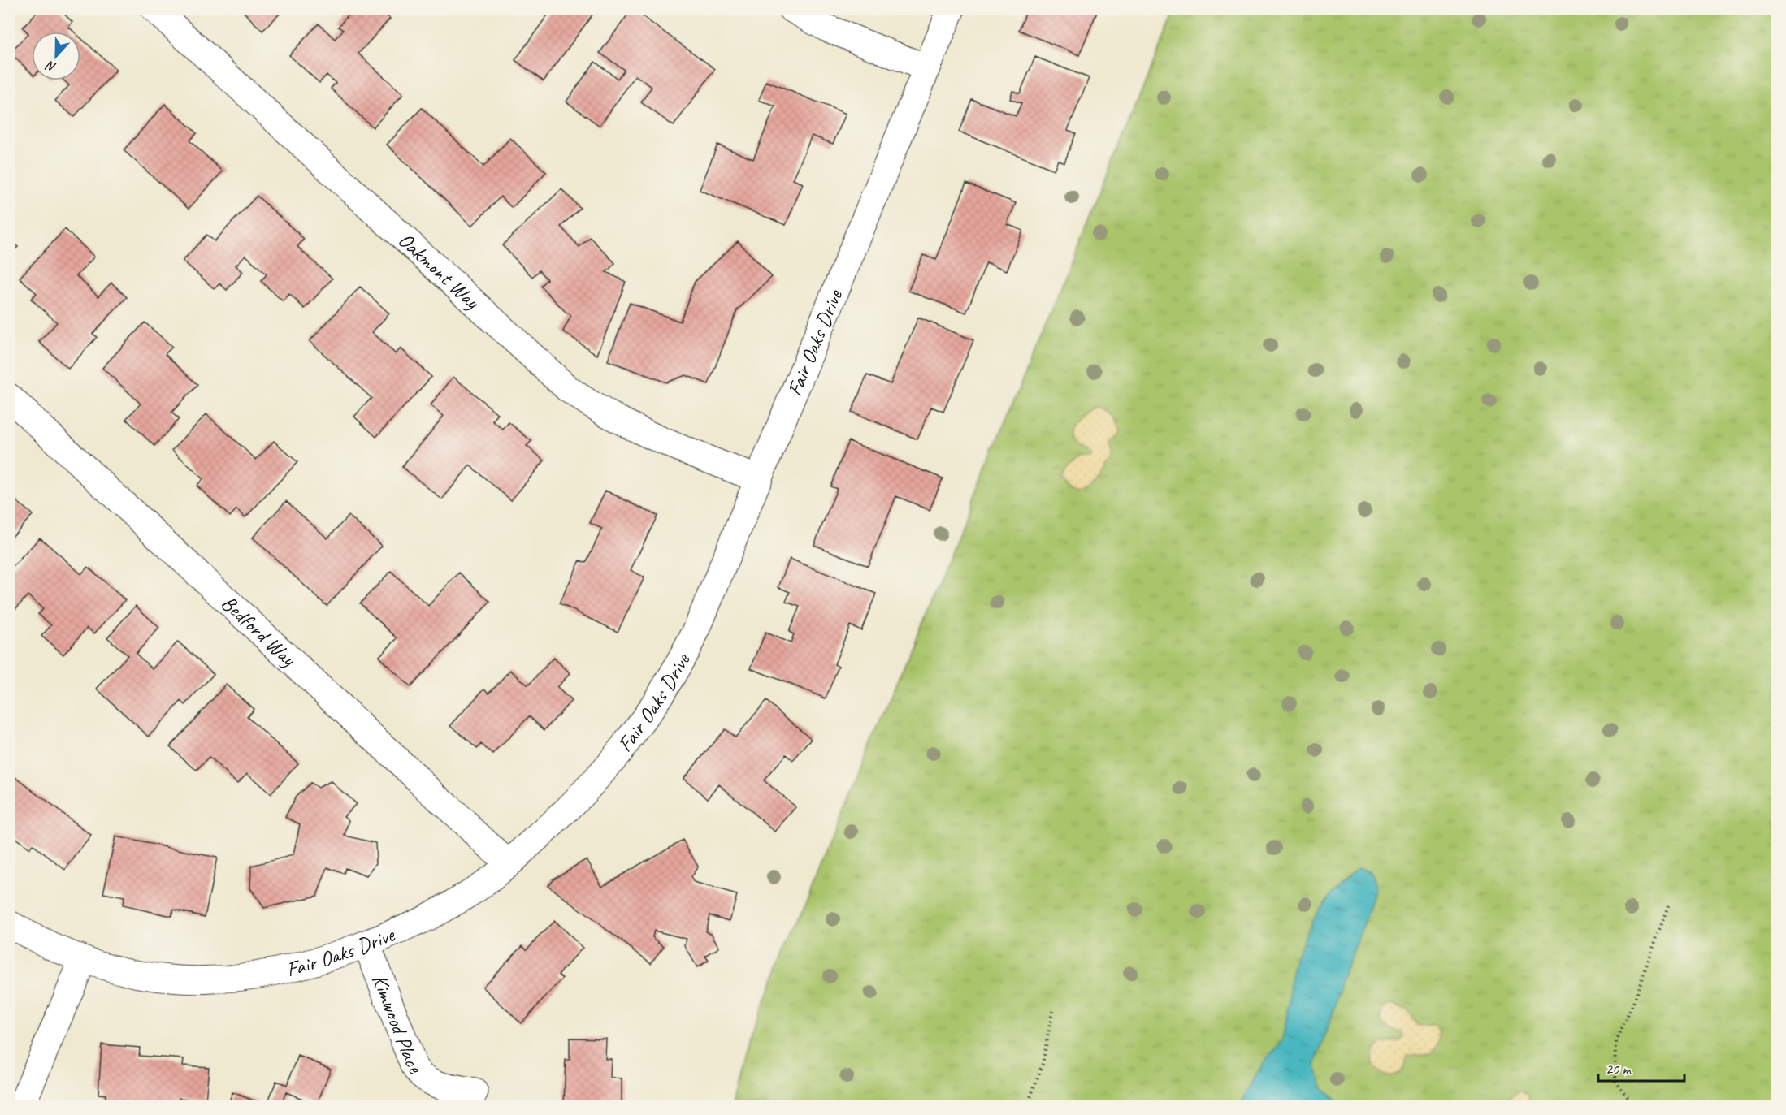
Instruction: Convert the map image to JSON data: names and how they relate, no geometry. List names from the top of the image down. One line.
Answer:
{"streets":{"street":["Oakmont Way","Fair Oaks Drive","Bedford Way","Kimwood Place"]},"crossings":[["Oakmont Way","Fair Oaks Drive"],["Fair Oaks Drive","Bedford Way"],["Fair Oaks Drive","Kimwood Place"]],"scale_bar":"20 m","north":"bottom"}
